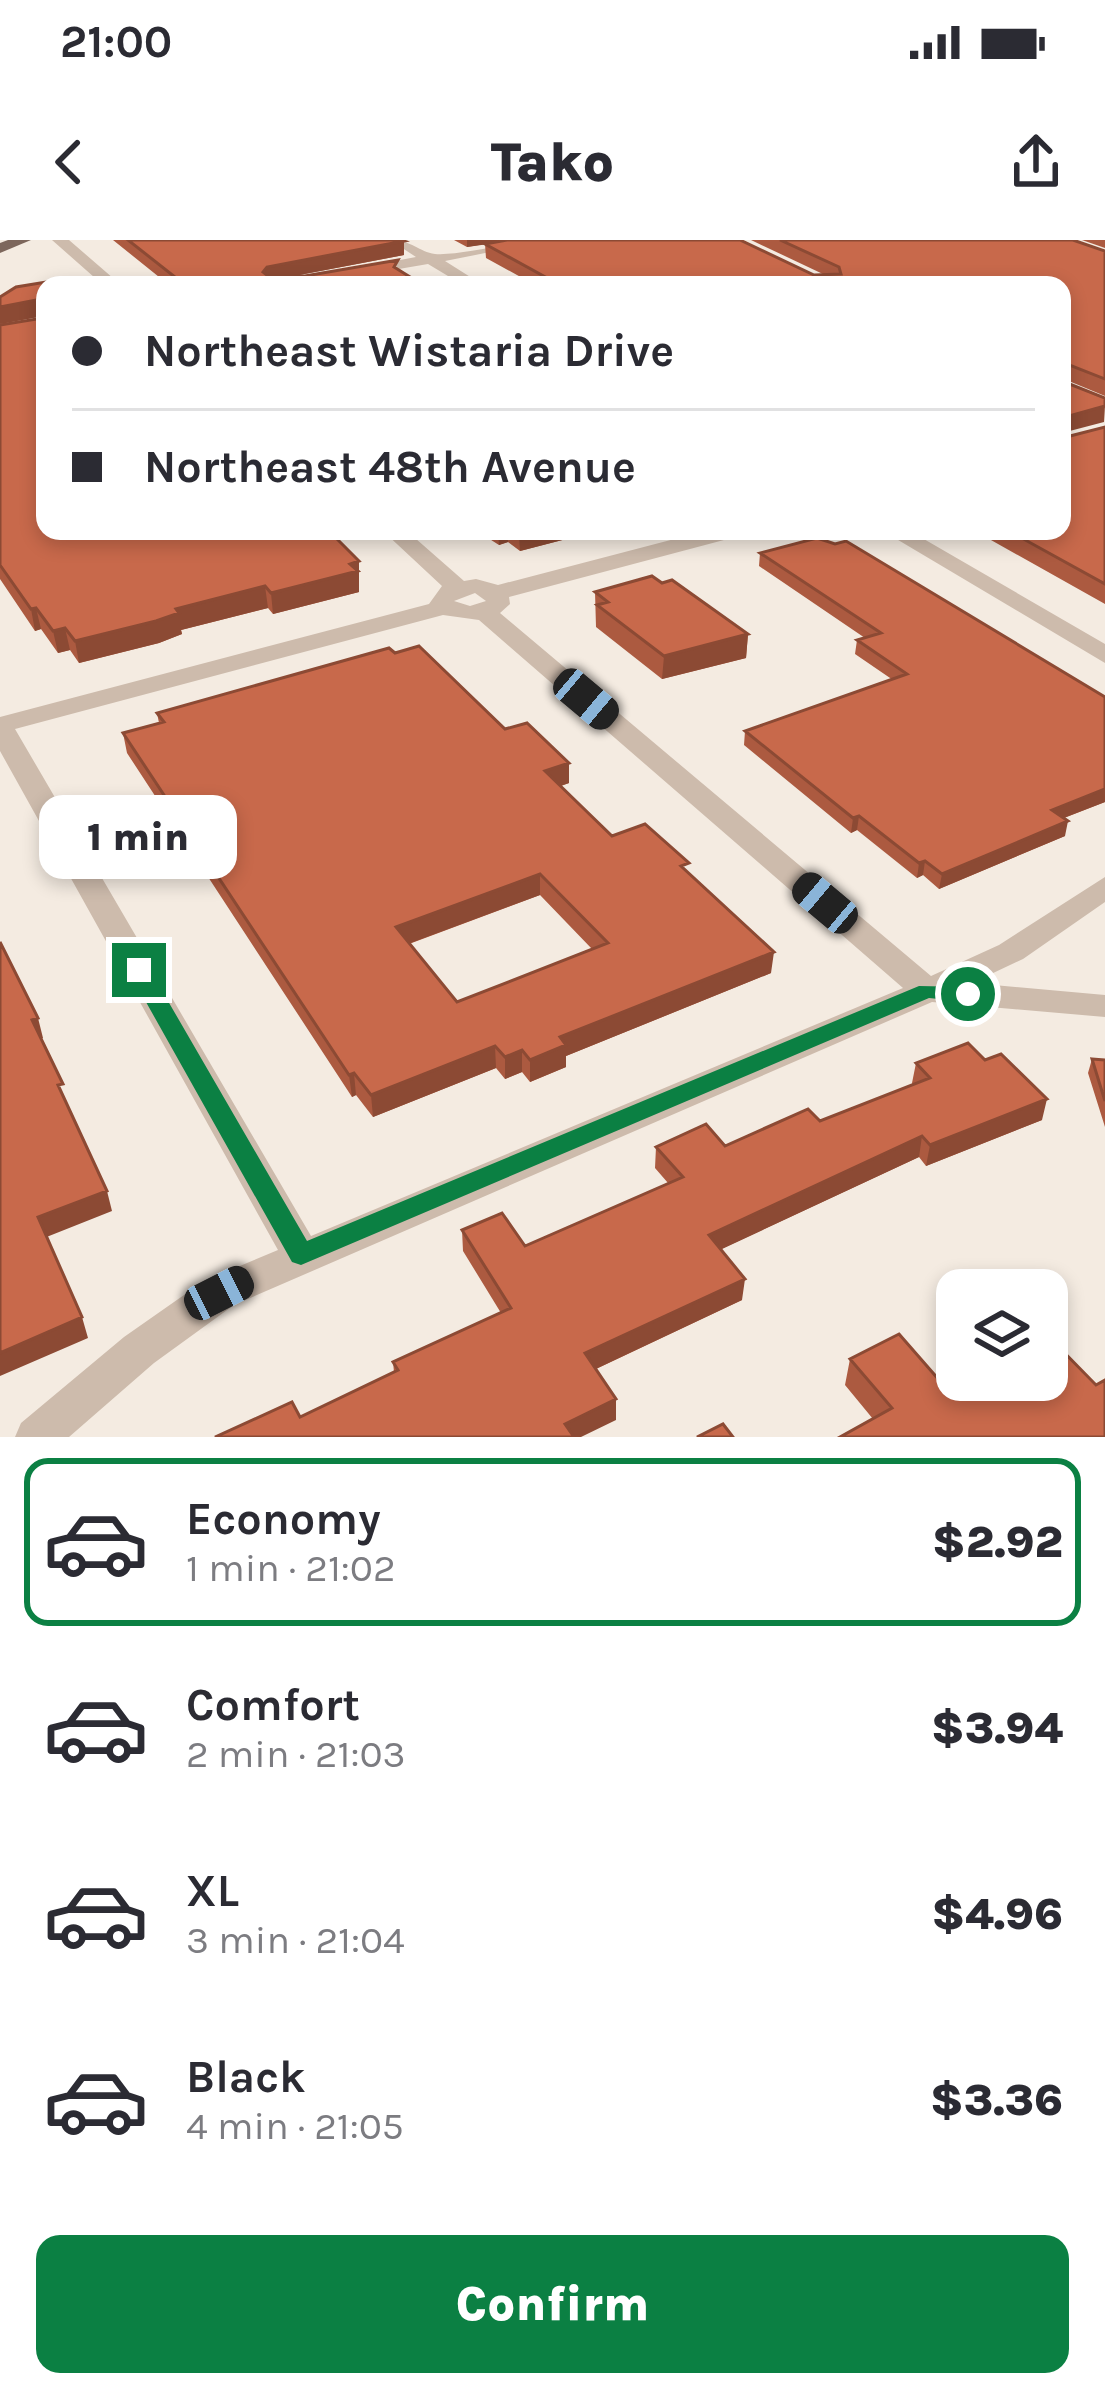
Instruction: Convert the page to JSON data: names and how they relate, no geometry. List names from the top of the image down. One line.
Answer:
{"page":{"status":"21:00","header":"Tako","banner":["Northeast Wistaria Drive","Northeast 48th Avenue"],"bubble":"1 min","list":[{"name":"Economy","note":"1 min · 21:02","value":"$2.92"},{"name":"Comfort","note":"2 min · 21:03","value":"$3.94"},{"name":"XL","note":"3 min · 21:04","value":"$4.96"},{"name":"Black","note":"4 min · 21:05","value":"$3.36"}],"buttons":"Confirm"}}
